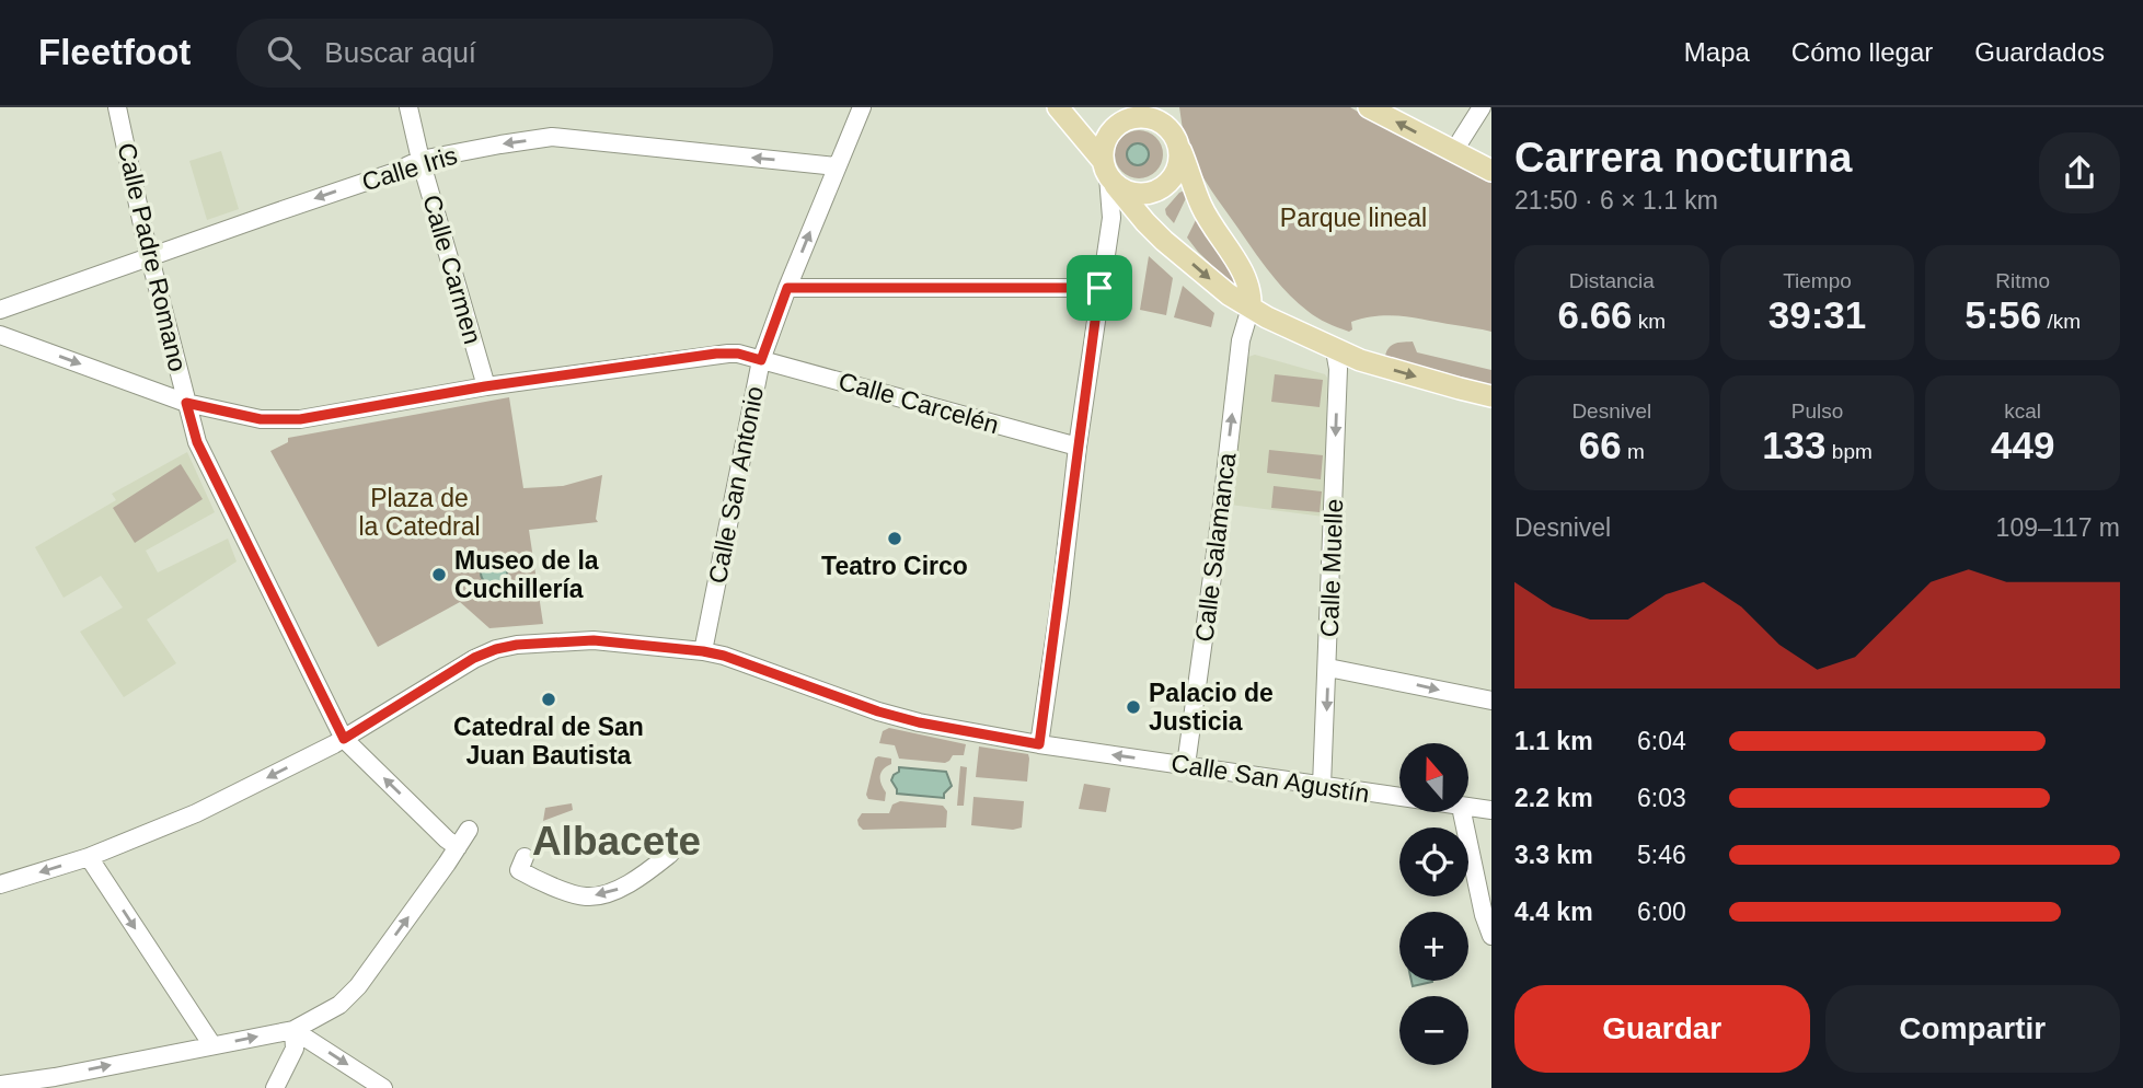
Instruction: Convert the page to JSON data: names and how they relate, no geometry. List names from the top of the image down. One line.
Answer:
{"streets":{"main road":["Calle Salamanca"],"street":["Calle Iris","Calle Padre Romano","Calle Carmen","Calle Carcelén","Calle San Antonio","Calle Muelle","Calle San Agustín"]},"crossings":[["Calle Iris","Calle Padre Romano"],["Calle Iris","Calle Carmen"],["Calle Iris","Calle San Antonio"],["Calle Padre Romano","Calle Carcelén"],["Calle Padre Romano","Calle San Agustín"],["Calle Carmen","Calle Carcelén"],["Calle Carcelén","Calle San Antonio"],["Calle San Antonio","Calle San Agustín"],["Calle Salamanca","Calle San Agustín"],["Calle Muelle","Calle San Agustín"]],"one_way":["Calle Iris","Calle Salamanca","Calle Muelle"],"districts":["Albacete"],"parks":["Parque lineal","Plaza de la Catedral"],"places":["Teatro Circo","Museo de la Cuchillería","Catedral de San Juan Bautista","Palacio de Justicia"],"north":"top","page":{"header":"Fleetfoot","search":"Buscar aquí","nav":["Mapa","Cómo llegar","Guardados"],"heading":["Carrera nocturna","21:50 · 6 × 1.1 km"],"stats":[["Distancia","6.66 km"],["Tiempo","39:31"],["Ritmo","5:56 /km"],["Desnivel","66 m"],["Pulso","133 bpm"],["kcal","449"]],"chart":["Desnivel","109–117 m"],"list":[{"name":"1.1 km","note":"6:04"},{"name":"2.2 km","note":"6:03"},{"name":"3.3 km","note":"5:46"},{"name":"4.4 km","note":"6:00"}],"map_buttons":["+","−"],"buttons":["Guardar","Compartir"]}}
